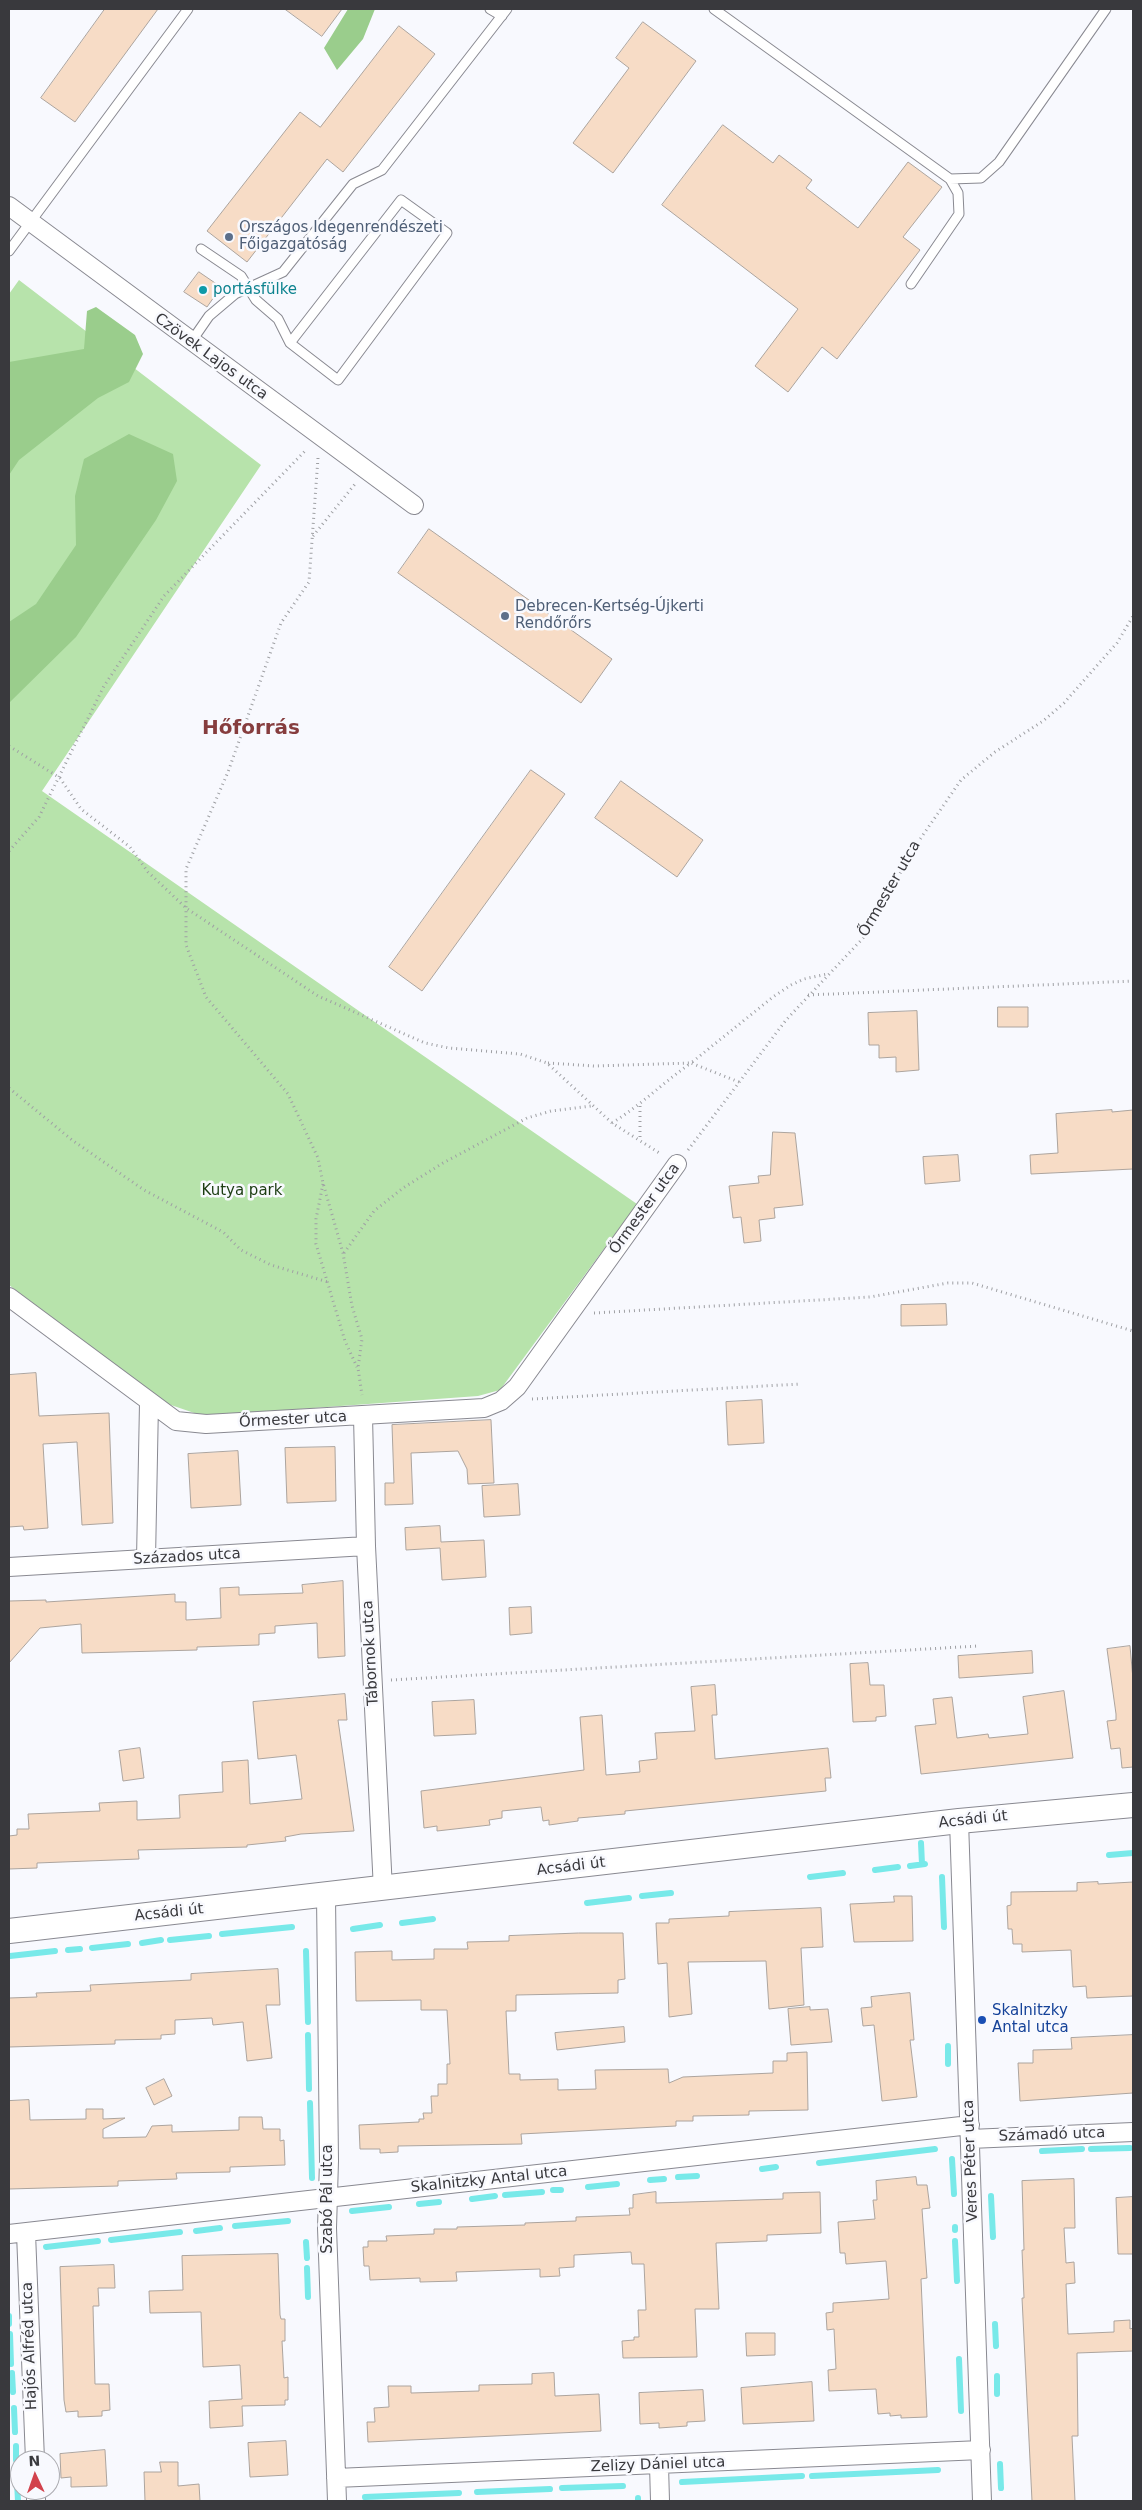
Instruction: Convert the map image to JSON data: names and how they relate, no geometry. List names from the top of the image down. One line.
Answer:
{"streets":{"main road":["Acsádi út"],"street":["Czövek Lajos utca","Őrmester utca","Százados utca","Tábornok utca","Számadó utca","Veres Péter utca","Skalnitzky Antal utca","Szabó Pál utca","Hajós Alfréd utca","Zelizy Dániel utca"]},"crossings":[["Őrmester utca","Tábornok utca"],["Százados utca","Tábornok utca"],["Tábornok utca","Acsádi út"],["Acsádi út","Veres Péter utca"],["Acsádi út","Szabó Pál utca"],["Számadó utca","Veres Péter utca"],["Számadó utca","Skalnitzky Antal utca"],["Veres Péter utca","Skalnitzky Antal utca"],["Veres Péter utca","Zelizy Dániel utca"],["Skalnitzky Antal utca","Szabó Pál utca"],["Skalnitzky Antal utca","Hajós Alfréd utca"],["Szabó Pál utca","Zelizy Dániel utca"]],"districts":["Hőforrás"],"parks":["Kutya park"],"places":["Országos Idegenrendészeti Főigazgatóság","portásfülke","Debrecen-Kertség-Újkerti Rendőrőrs","Skalnitzky Antal utca"],"north":"top"}
